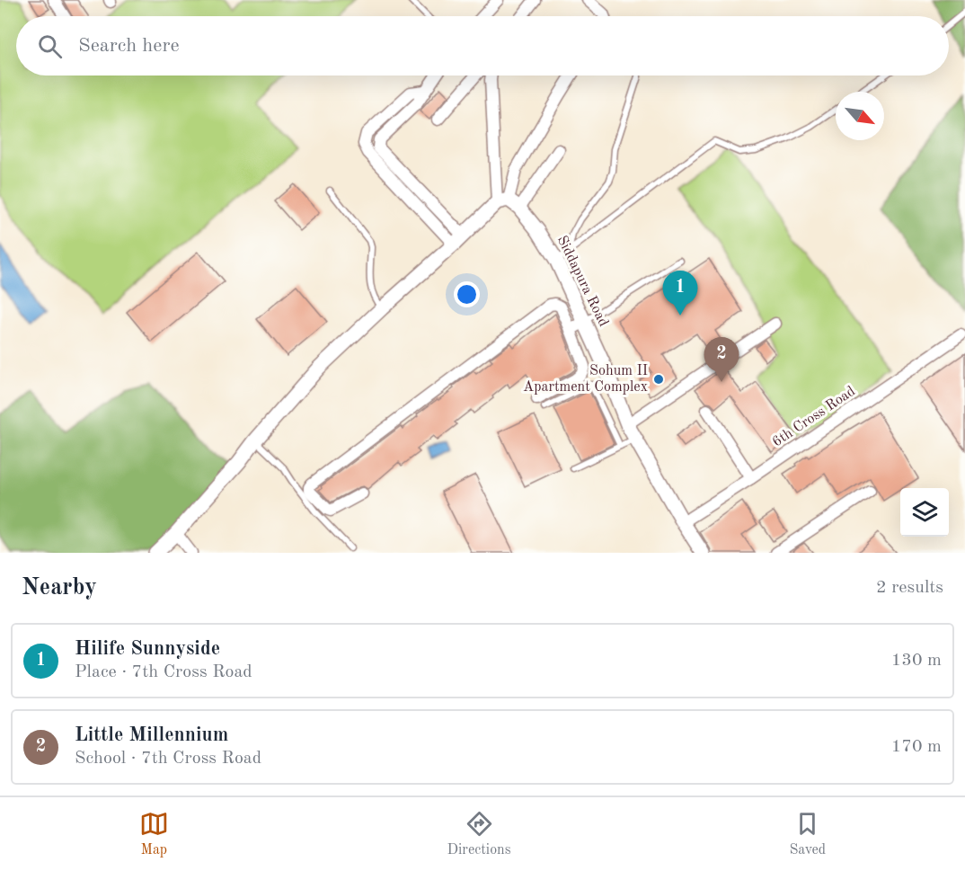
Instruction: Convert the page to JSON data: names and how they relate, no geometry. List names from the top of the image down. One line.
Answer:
{"streets":{"street":["Siddapura Road","6th Cross Road"]},"crossings":[["Siddapura Road","6th Cross Road"]],"places":["Sohum II Apartment Complex"],"north":"bottom right","page":{"search":"Search here","pins":["1","2"],"heading":["Nearby","2 results"],"list":[{"mark":"1","name":"Hilife Sunnyside","note":"Place · 7th Cross Road","value":"130 m"},{"mark":"2","name":"Little Millennium","note":"School · 7th Cross Road","value":"170 m"}],"nav":["Map","Directions","Saved"]}}
